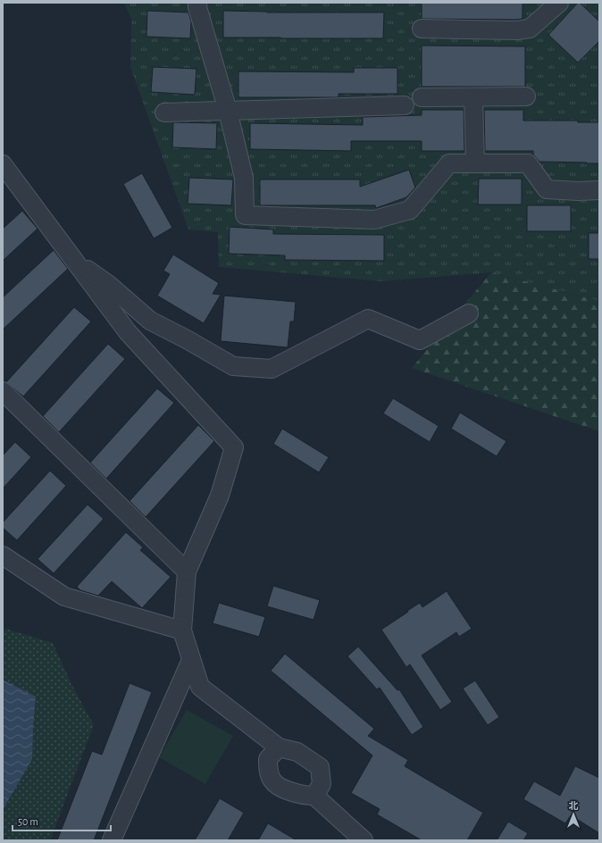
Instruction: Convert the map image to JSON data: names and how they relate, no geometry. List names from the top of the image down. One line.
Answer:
{"scale_bar":"50 m","north":"top"}
